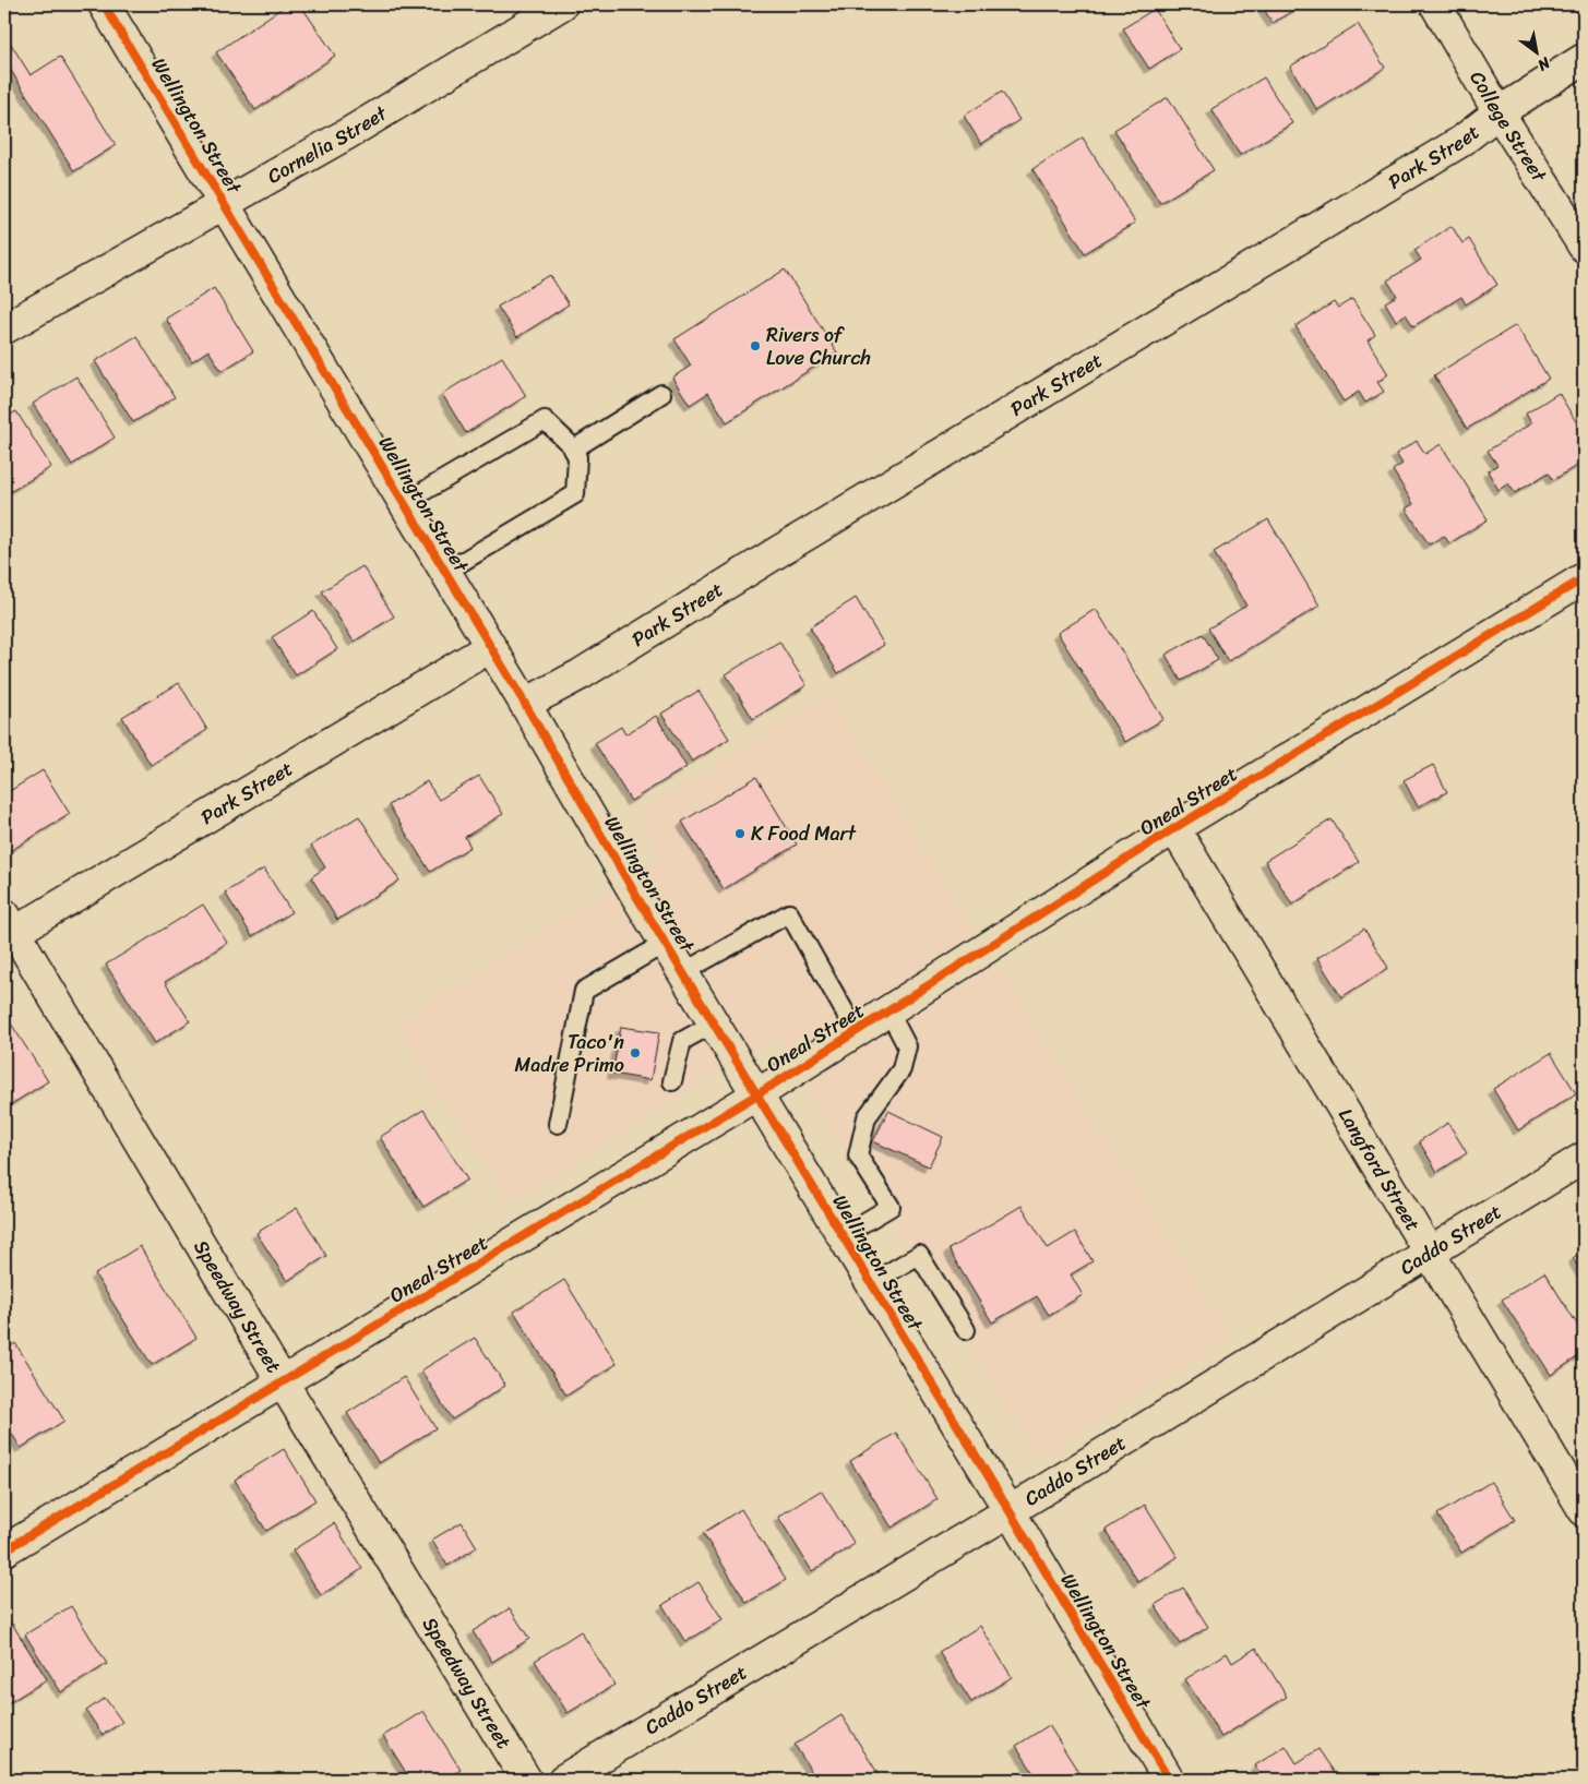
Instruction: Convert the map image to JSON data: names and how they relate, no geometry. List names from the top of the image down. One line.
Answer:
{"streets":{"street":["Wellington Street","College Street","Cornelia Street","Park Street","Oneal Street","Langford Street","Caddo Street","Speedway Street"]},"crossings":[["Wellington Street","Cornelia Street"],["Wellington Street","Park Street"],["Wellington Street","Oneal Street"],["Wellington Street","Caddo Street"],["College Street","Park Street"],["Park Street","Speedway Street"],["Oneal Street","Langford Street"],["Oneal Street","Speedway Street"],["Langford Street","Caddo Street"]],"places":["Rivers of Love Church","K Food Mart","Taco'n Madre Primo"],"north":"bottom right"}
